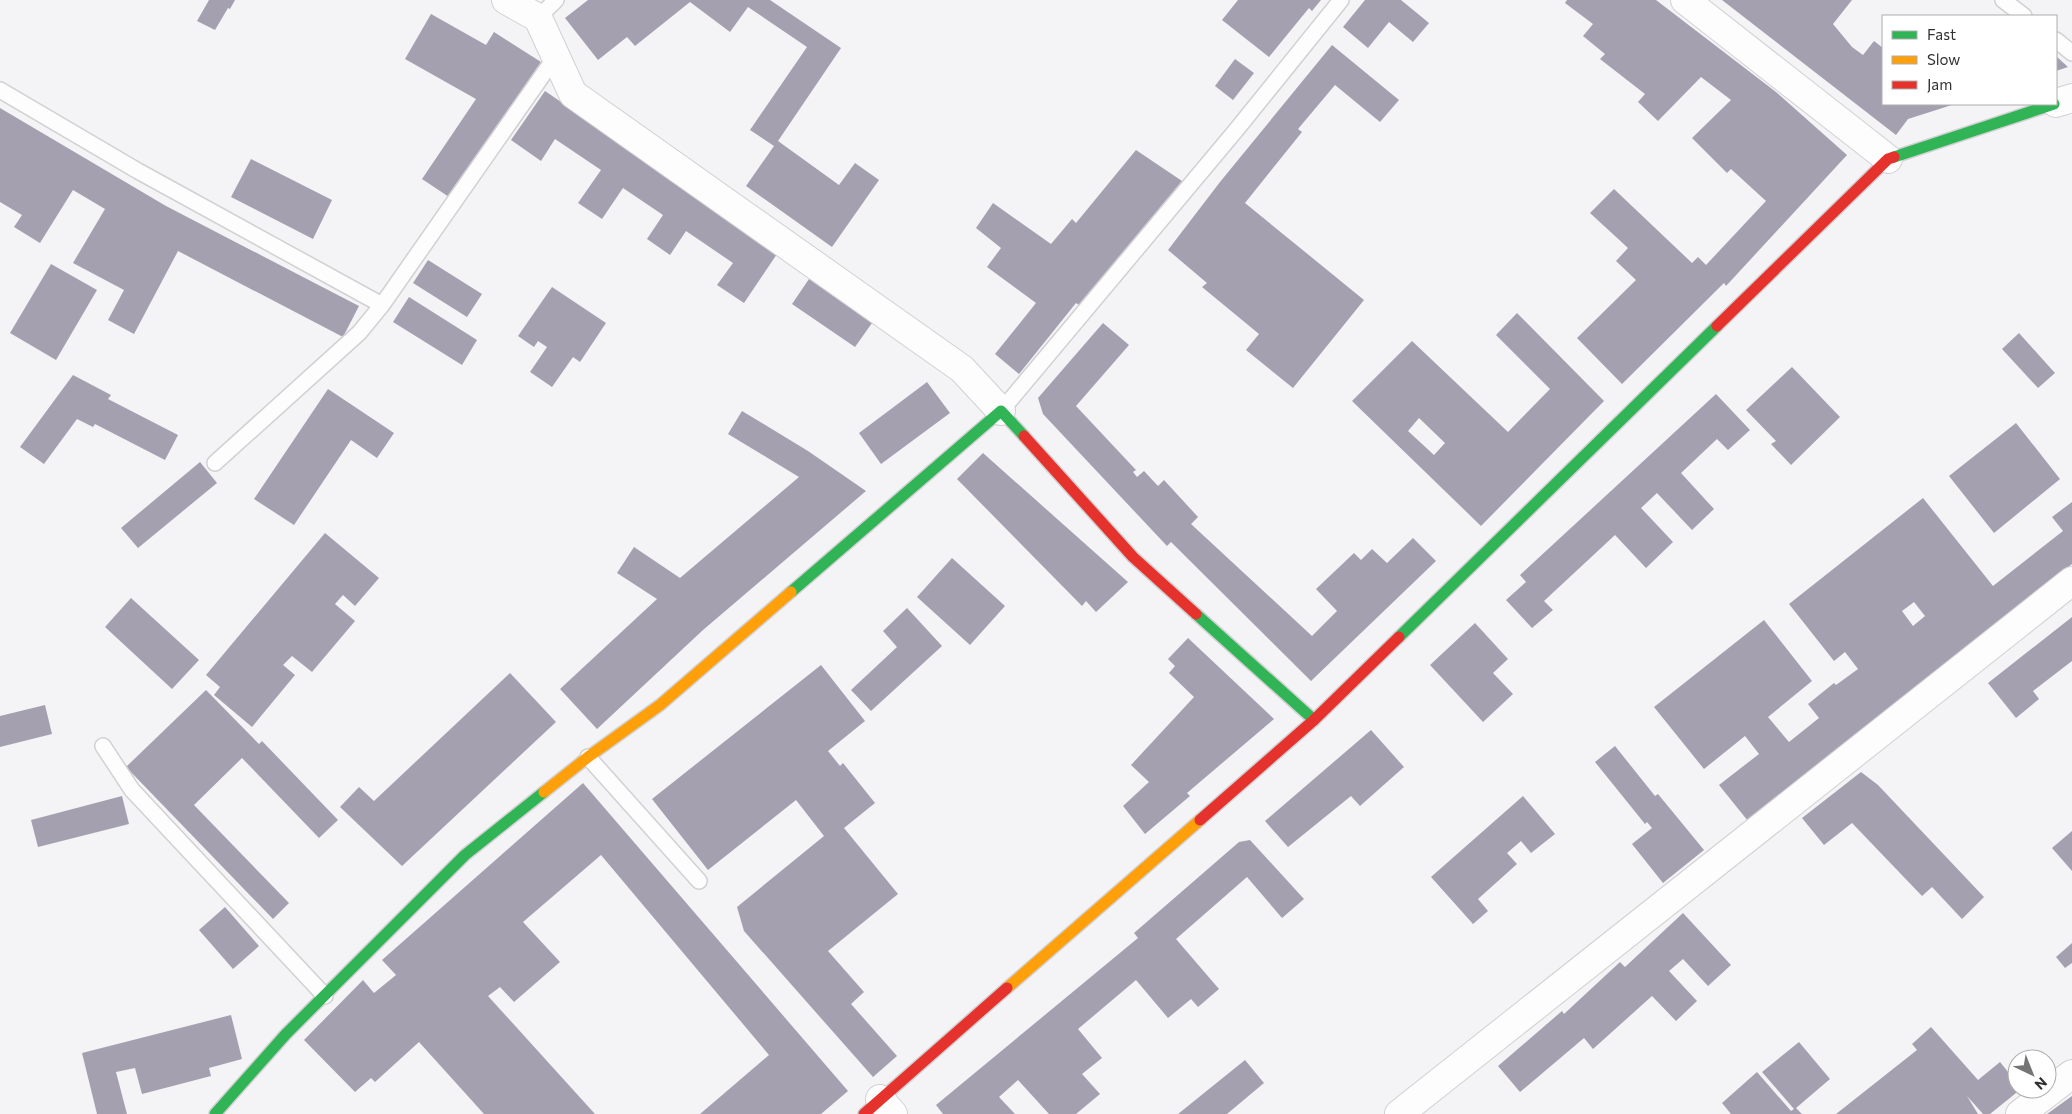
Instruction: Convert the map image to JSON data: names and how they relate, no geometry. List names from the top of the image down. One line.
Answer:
{"legend":["Fast","Slow","Jam"],"north":"bottom right"}
